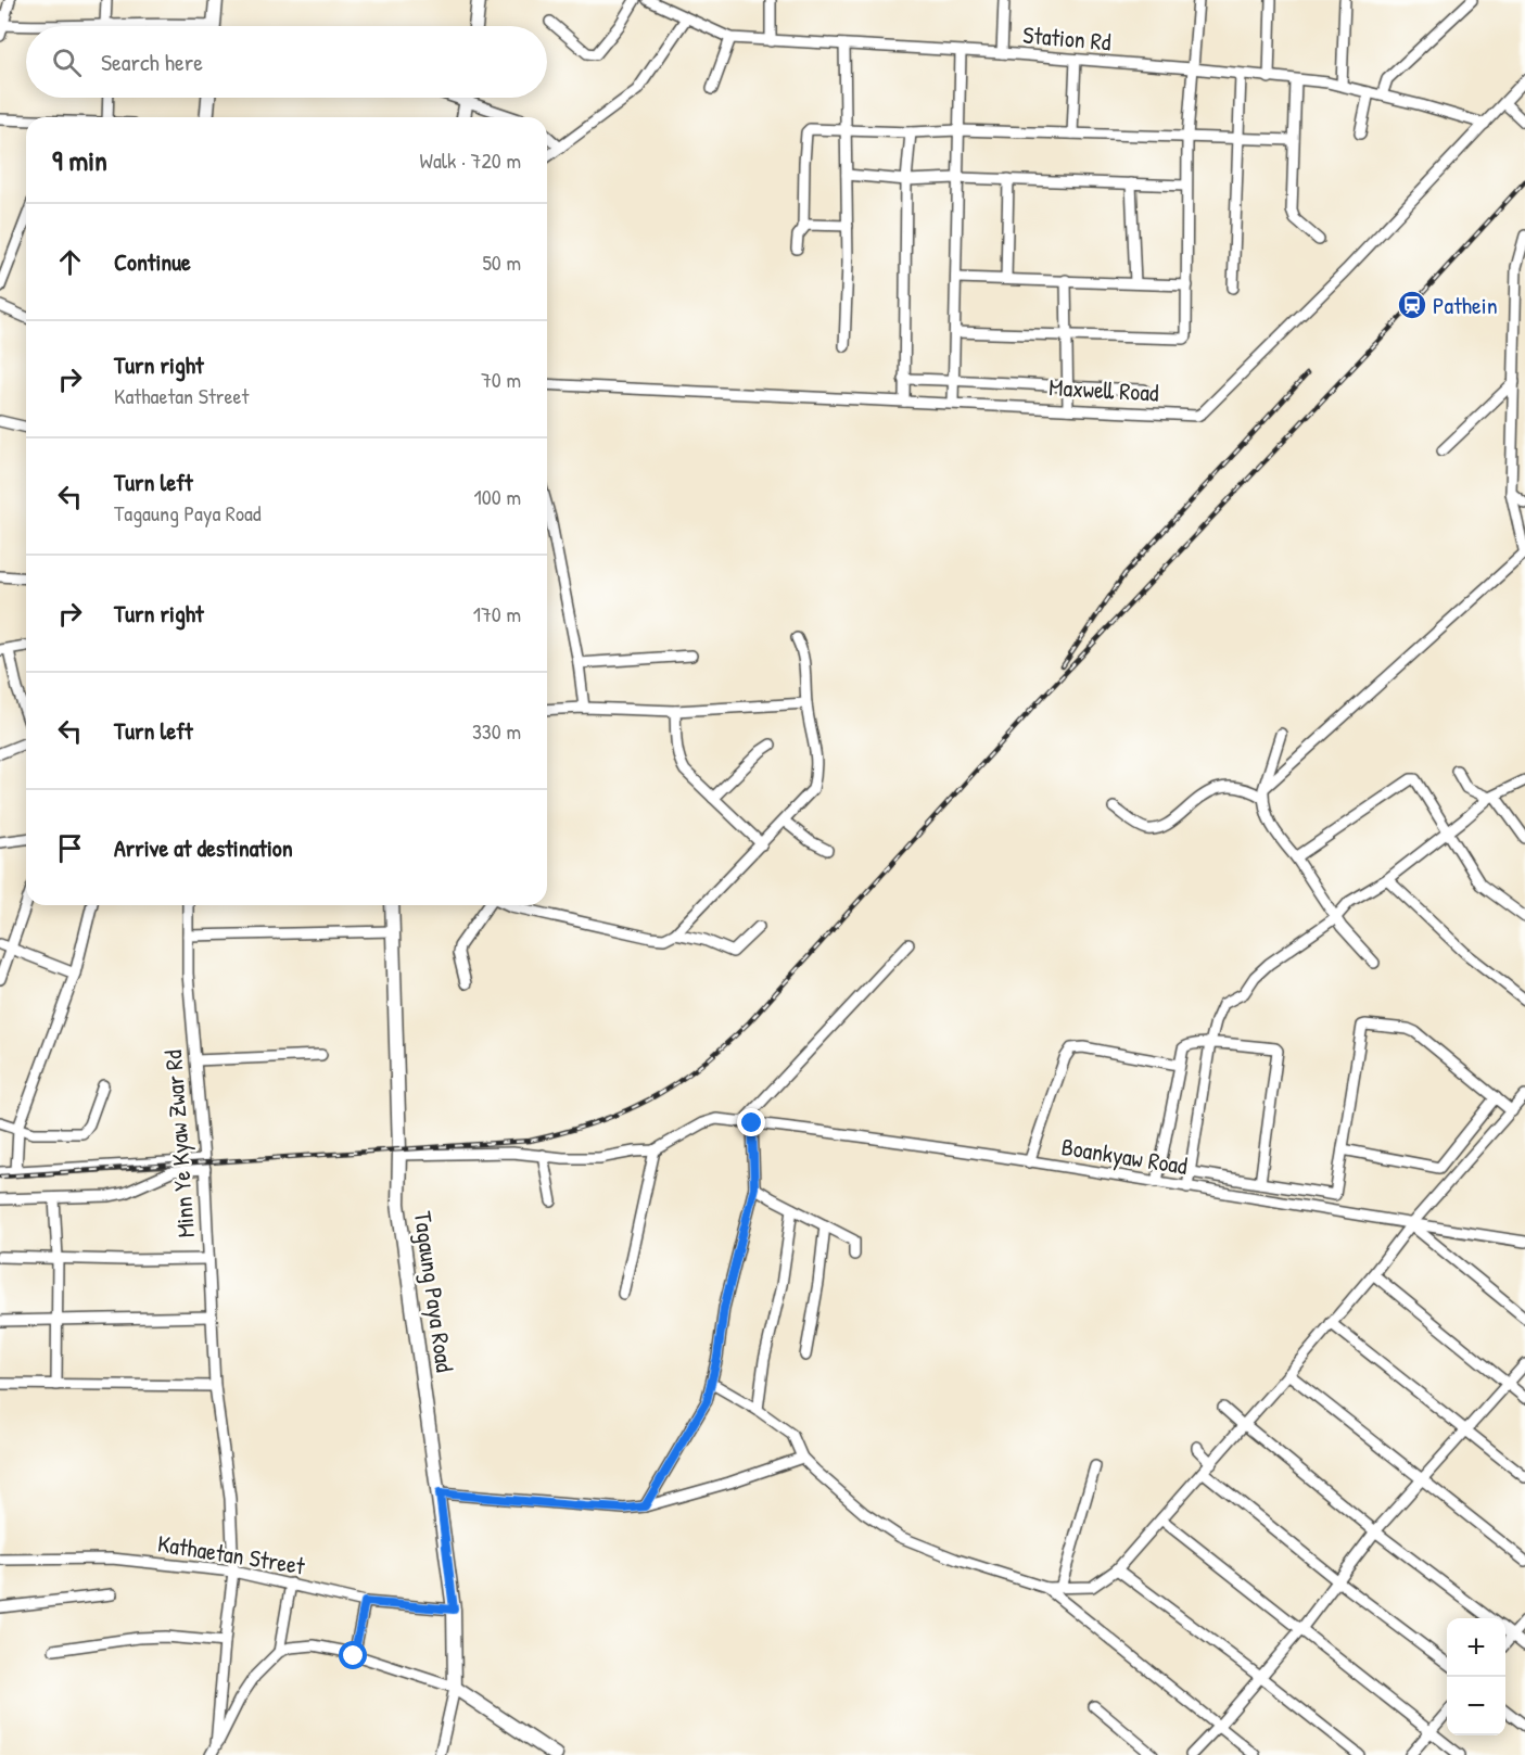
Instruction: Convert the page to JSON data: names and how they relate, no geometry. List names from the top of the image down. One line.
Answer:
{"streets":{"main road":["Tagaung Paya Road"],"street":["Station Rd","Maxwell Road","Minn Ye Kyaw Zwar Rd","Boankyaw Road","Kathaetan Street"]},"crossings":[["Station Rd","Maxwell Road"],["Minn Ye Kyaw Zwar Rd","Kathaetan Street"],["Tagaung Paya Road","Kathaetan Street"]],"places":{"station":["Pathein"]},"page":{"search":"Search here","heading":["9 min","Walk · 720 m"],"list":[["Continue","50 m"],["Turn right","Kathaetan Street","70 m"],["Turn left","Tagaung Paya Road","100 m"],["Turn right","170 m"],["Turn left","330 m"],"Arrive at destination"],"map_buttons":["+","−"]}}
